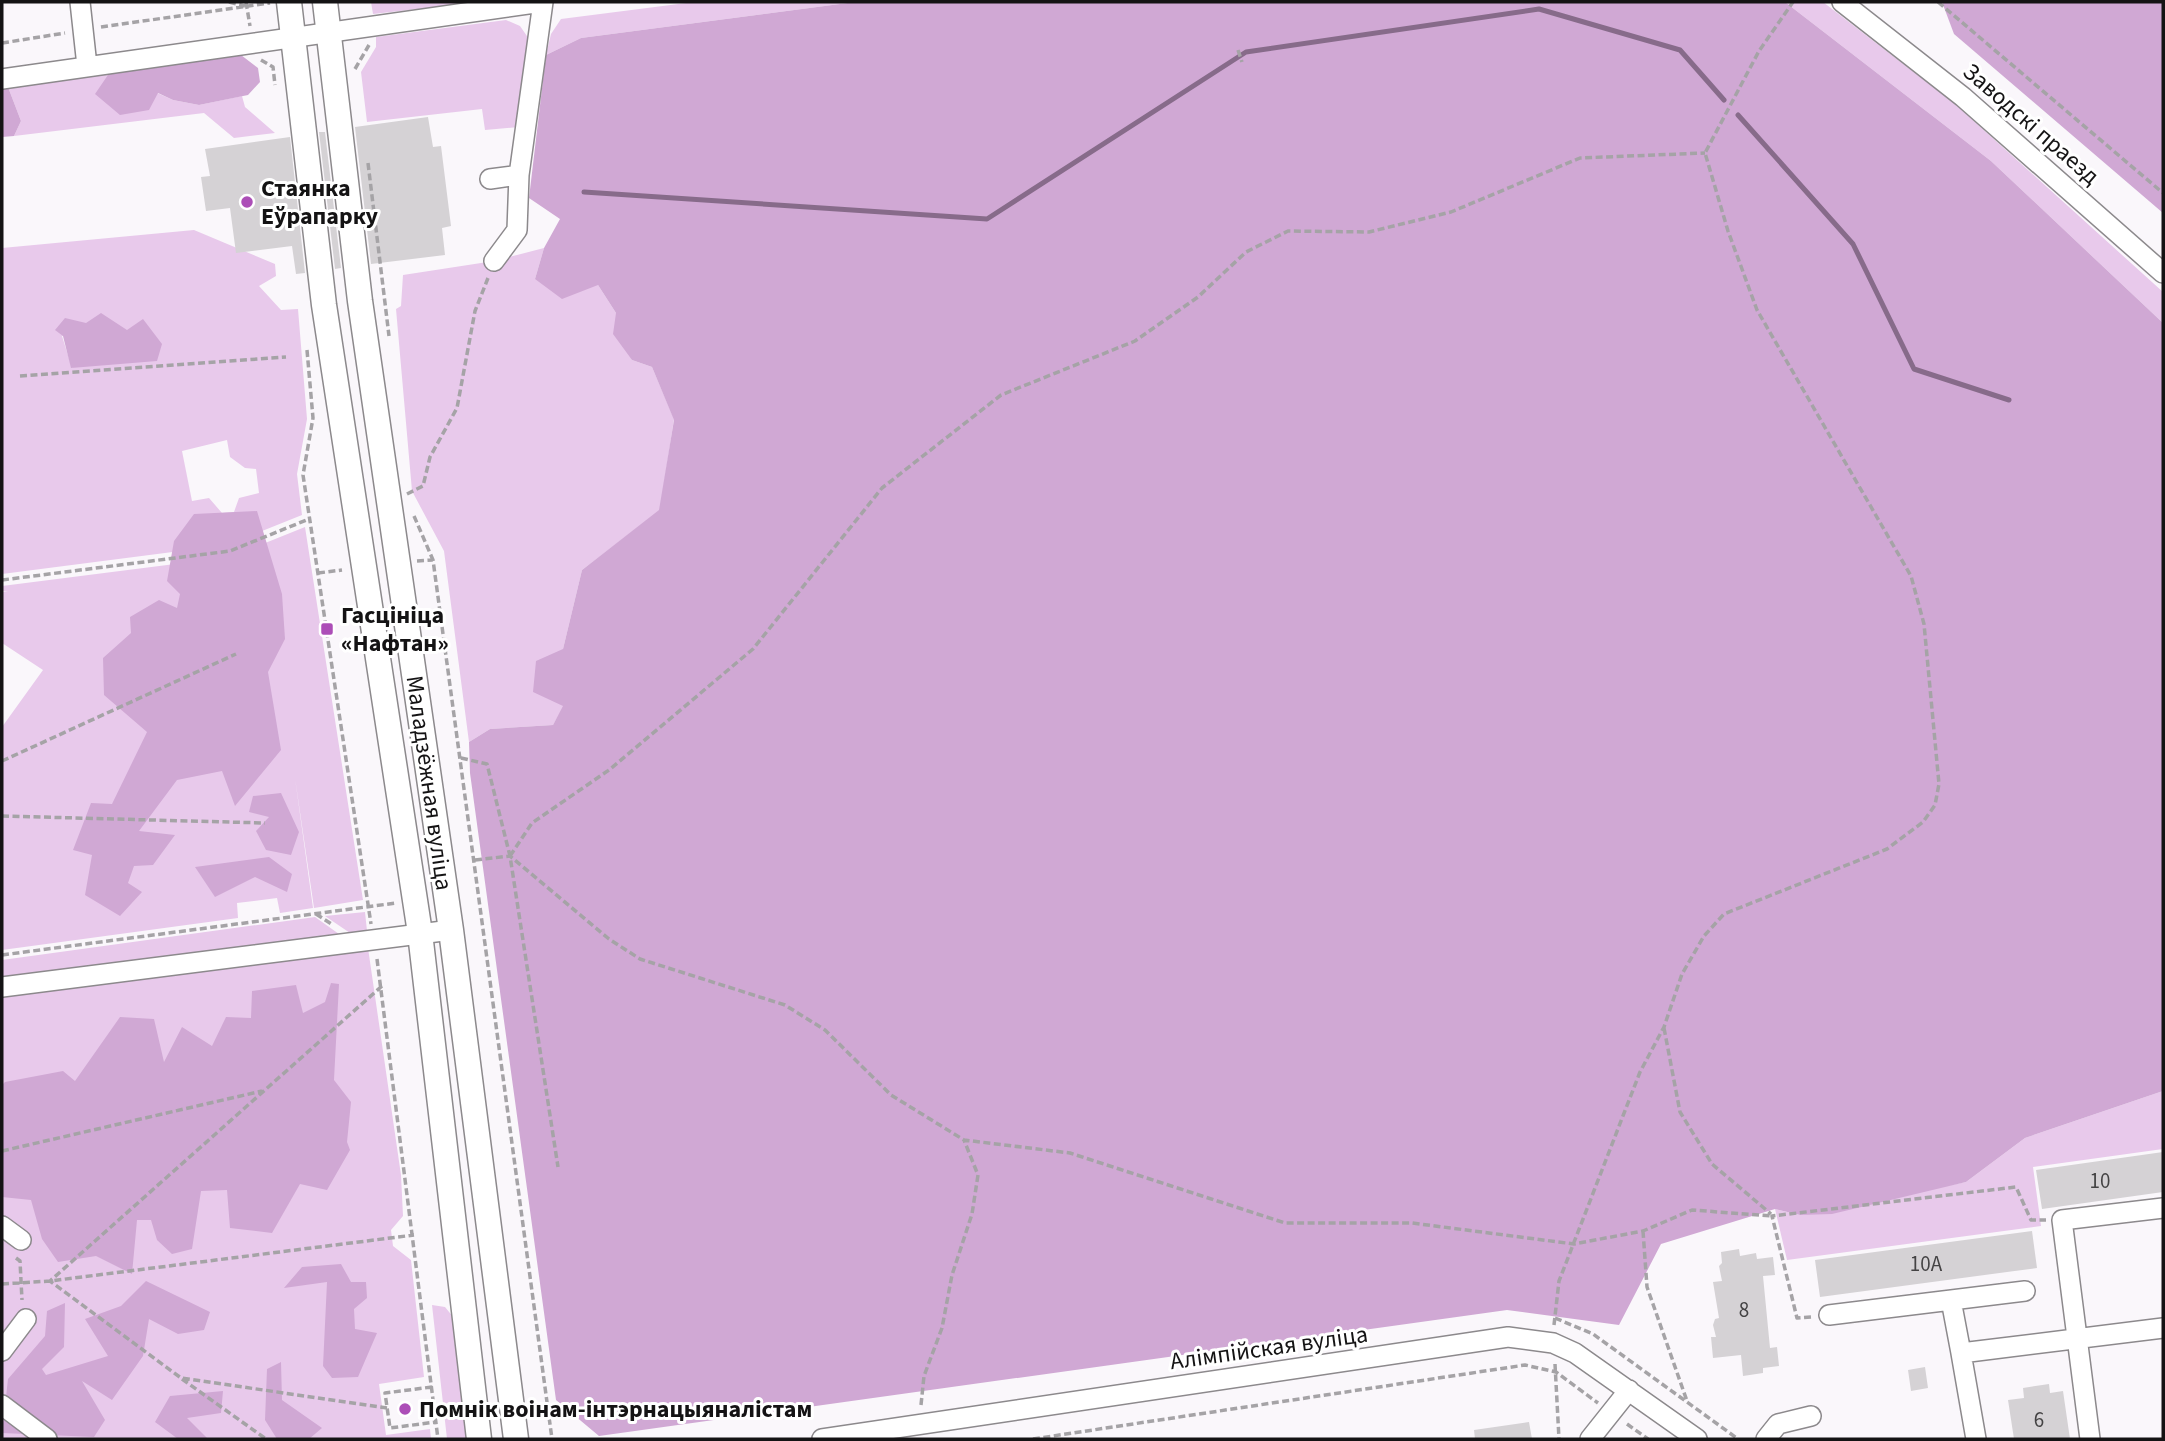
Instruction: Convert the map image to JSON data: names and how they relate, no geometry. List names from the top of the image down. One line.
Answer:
{"streets":{"main road":["Маладзёжная вуліца"],"street":["Заводскі праезд","Алімпійская вуліца"]},"places":{"other":["Стаянка Еўрапарку","Помнік воінам-інтэрнацыяналістам"],"transit":["Гасцініца «Нафтан»"]},"house_numbers":["10","10А","8","6"]}
